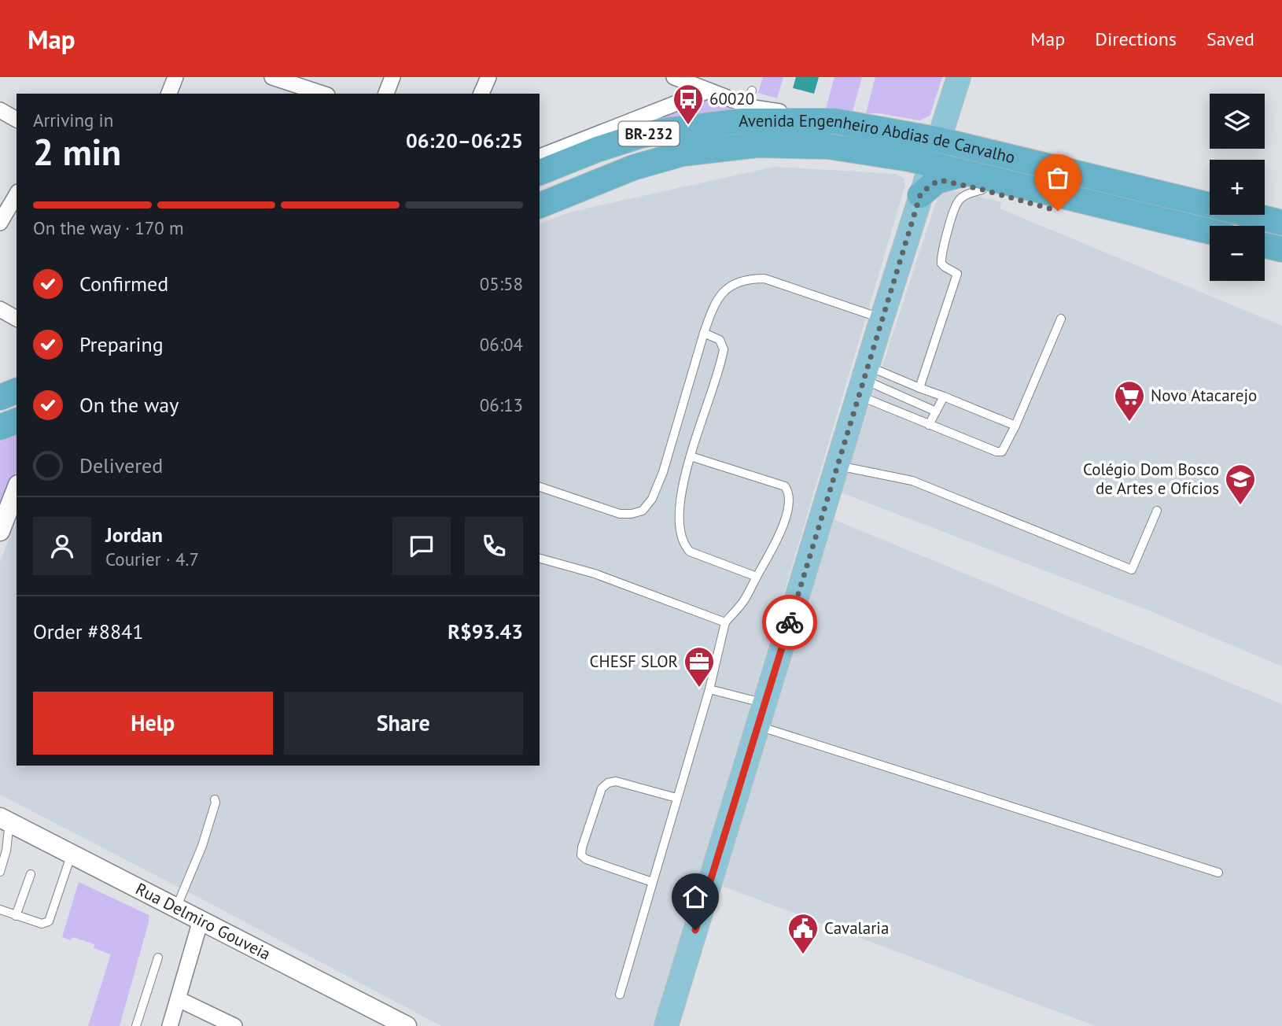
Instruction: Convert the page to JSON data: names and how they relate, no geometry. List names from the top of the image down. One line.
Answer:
{"streets":{"highway":["BR-232","Avenida Engenheiro Abdias de Carvalho"],"street":["Rua Delmiro Gouveia"]},"places":{"bus stop":["60020"],"supermarket":["Novo Atacarejo"],"school or university":["Colégio Dom Bosco de Artes e Ofícios"],"office":["CHESF SLOR"],"public building":["Cavalaria"]},"page":{"header":"Map","nav":["Map","Directions","Saved"],"map_buttons":["+","−"],"heading":["2 min","Arriving in","06:20–06:25"],"panel":["Jordan","Courier · 4.7","Order #8841","R$93.43"],"bar":"On the way · 170 m","list":[["Confirmed","05:58"],["Preparing","06:04"],["On the way","06:13"],"Delivered"],"buttons":["Help","Share"]}}
